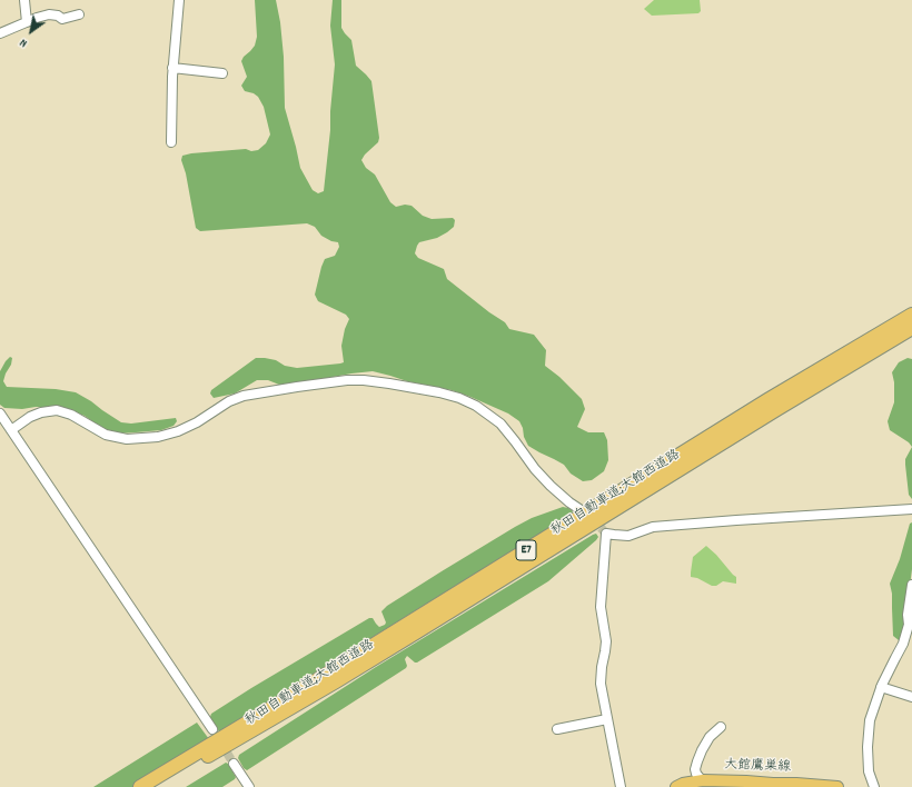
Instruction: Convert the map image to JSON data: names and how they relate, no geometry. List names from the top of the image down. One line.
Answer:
{"streets":{"highway":["秋田自動車道;大館西道路","E7"],"main road":["大館鷹巣線"]},"north":"bottom left"}
